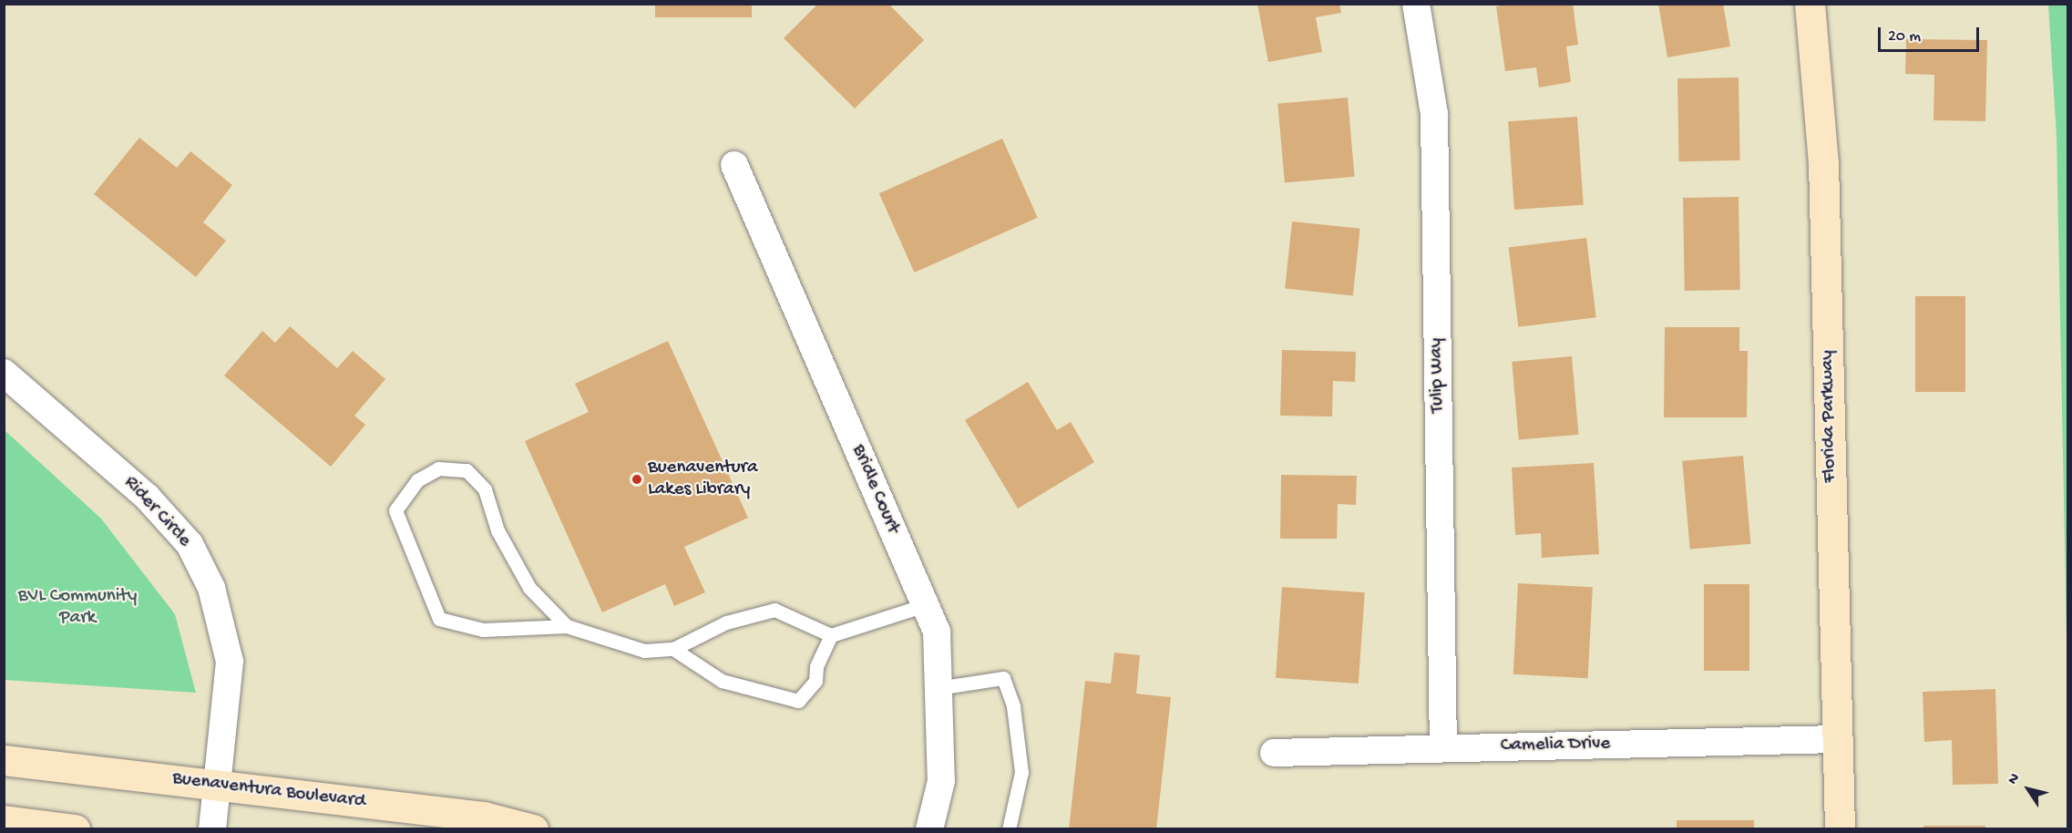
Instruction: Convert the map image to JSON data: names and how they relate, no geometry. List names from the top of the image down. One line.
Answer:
{"streets":{"street":["Tulip Way","Florida Parkway","Bridle Court","Rider Circle","Camelia Drive","Buenaventura Boulevard"]},"crossings":[["Tulip Way","Camelia Drive"],["Florida Parkway","Camelia Drive"],["Rider Circle","Buenaventura Boulevard"]],"parks":["BVL Community Park"],"places":["Buenaventura Lakes Library"],"scale_bar":"20 m","north":"top left"}
